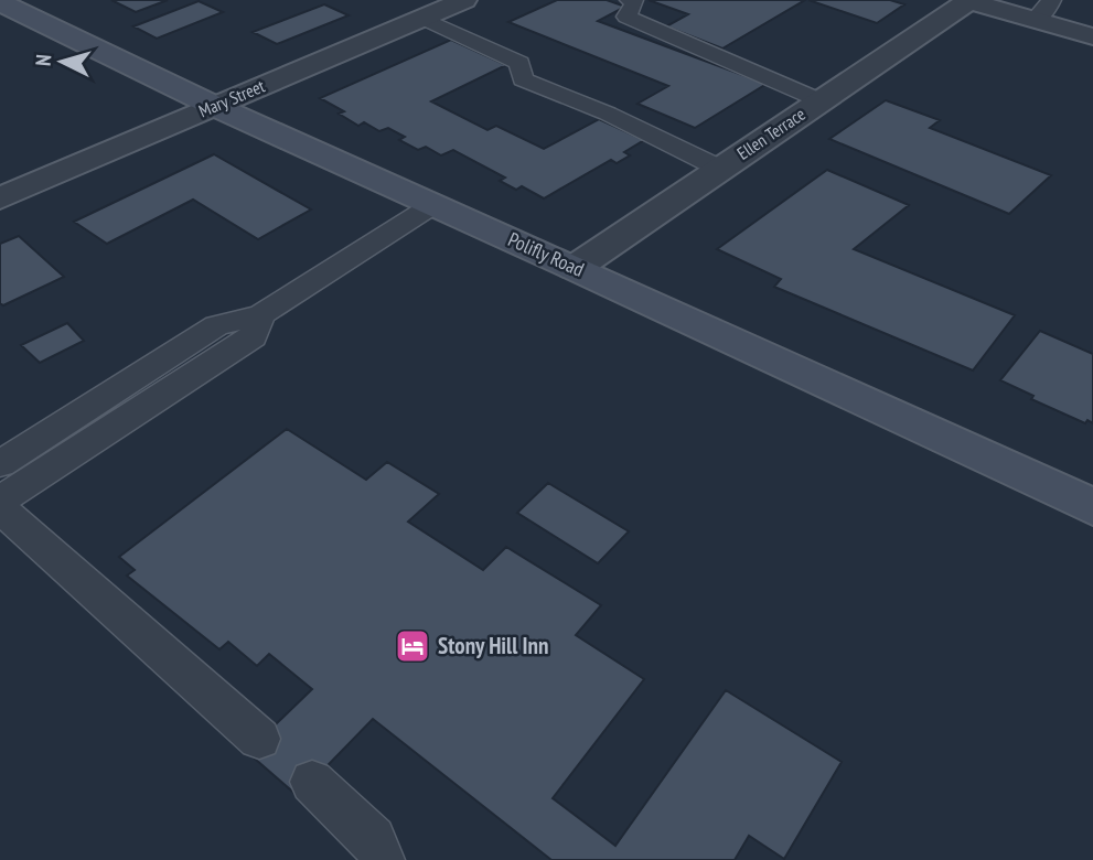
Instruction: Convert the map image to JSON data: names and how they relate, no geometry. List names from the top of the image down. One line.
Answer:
{"streets":{"main road":["Polifly Road"],"street":["Mary Street","Ellen Terrace"]},"crossings":[["Mary Street","Polifly Road"],["Ellen Terrace","Polifly Road"]],"places":{"hotel":["Stony Hill Inn"]},"north":"left"}
